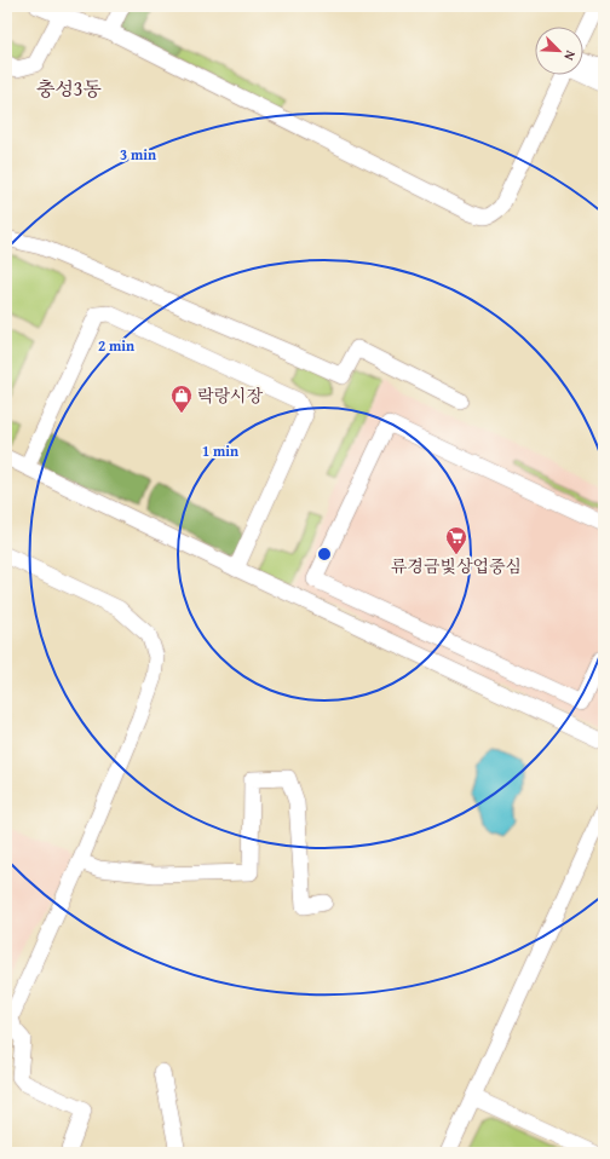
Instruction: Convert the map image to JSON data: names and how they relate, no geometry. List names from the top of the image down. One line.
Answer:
{"districts":["충성3동"],"places":{"shop":["락랑시장"],"supermarket":["류경금빛상업중심"]},"north":"bottom right","rings":["3 min","2 min","1 min"]}
